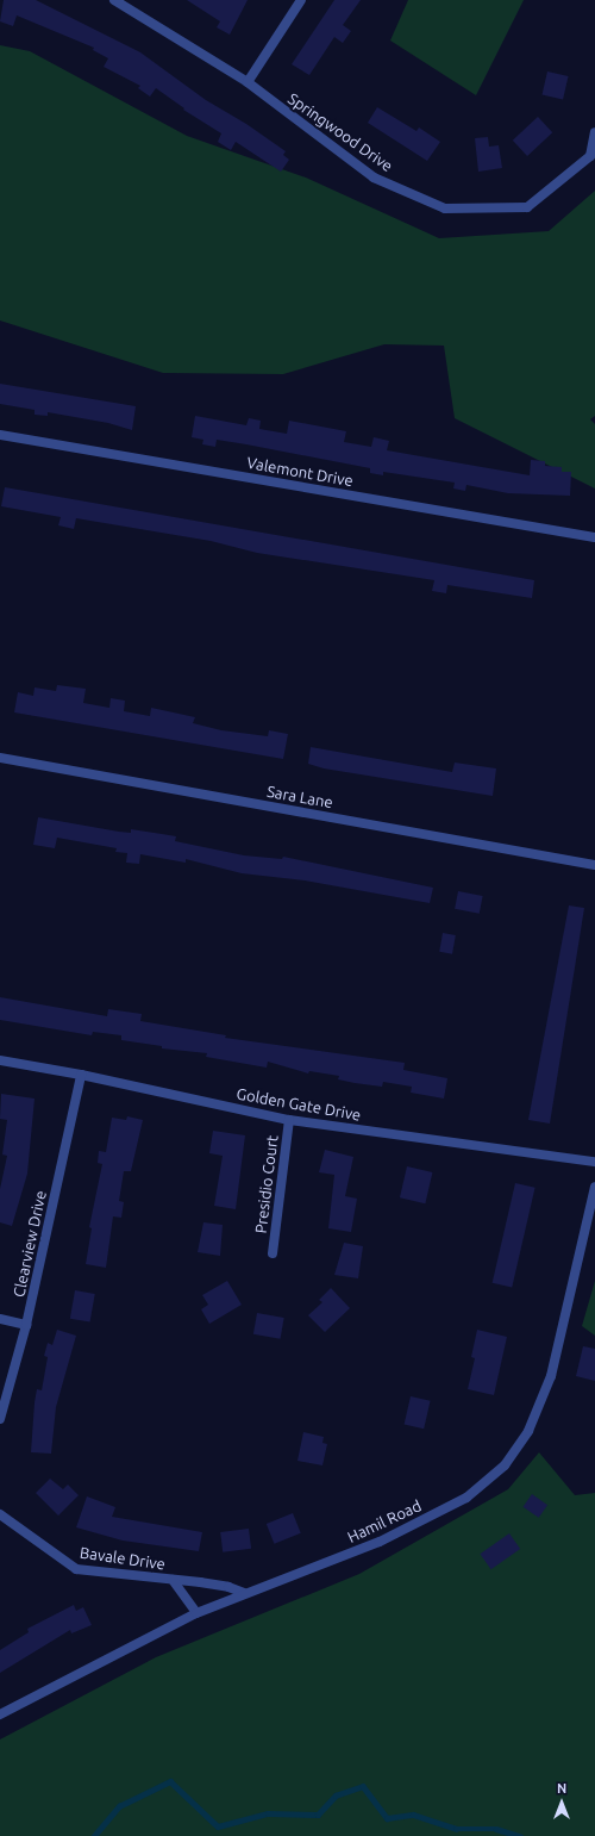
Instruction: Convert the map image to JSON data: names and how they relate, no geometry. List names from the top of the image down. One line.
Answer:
{"streets":{"street":["Springwood Drive","Valemont Drive","Sara Lane","Golden Gate Drive","Presidio Court","Clearview Drive","Hamil Road","Bavale Drive"]},"crossings":[["Golden Gate Drive","Presidio Court"],["Golden Gate Drive","Clearview Drive"],["Hamil Road","Bavale Drive"]],"north":"top"}
